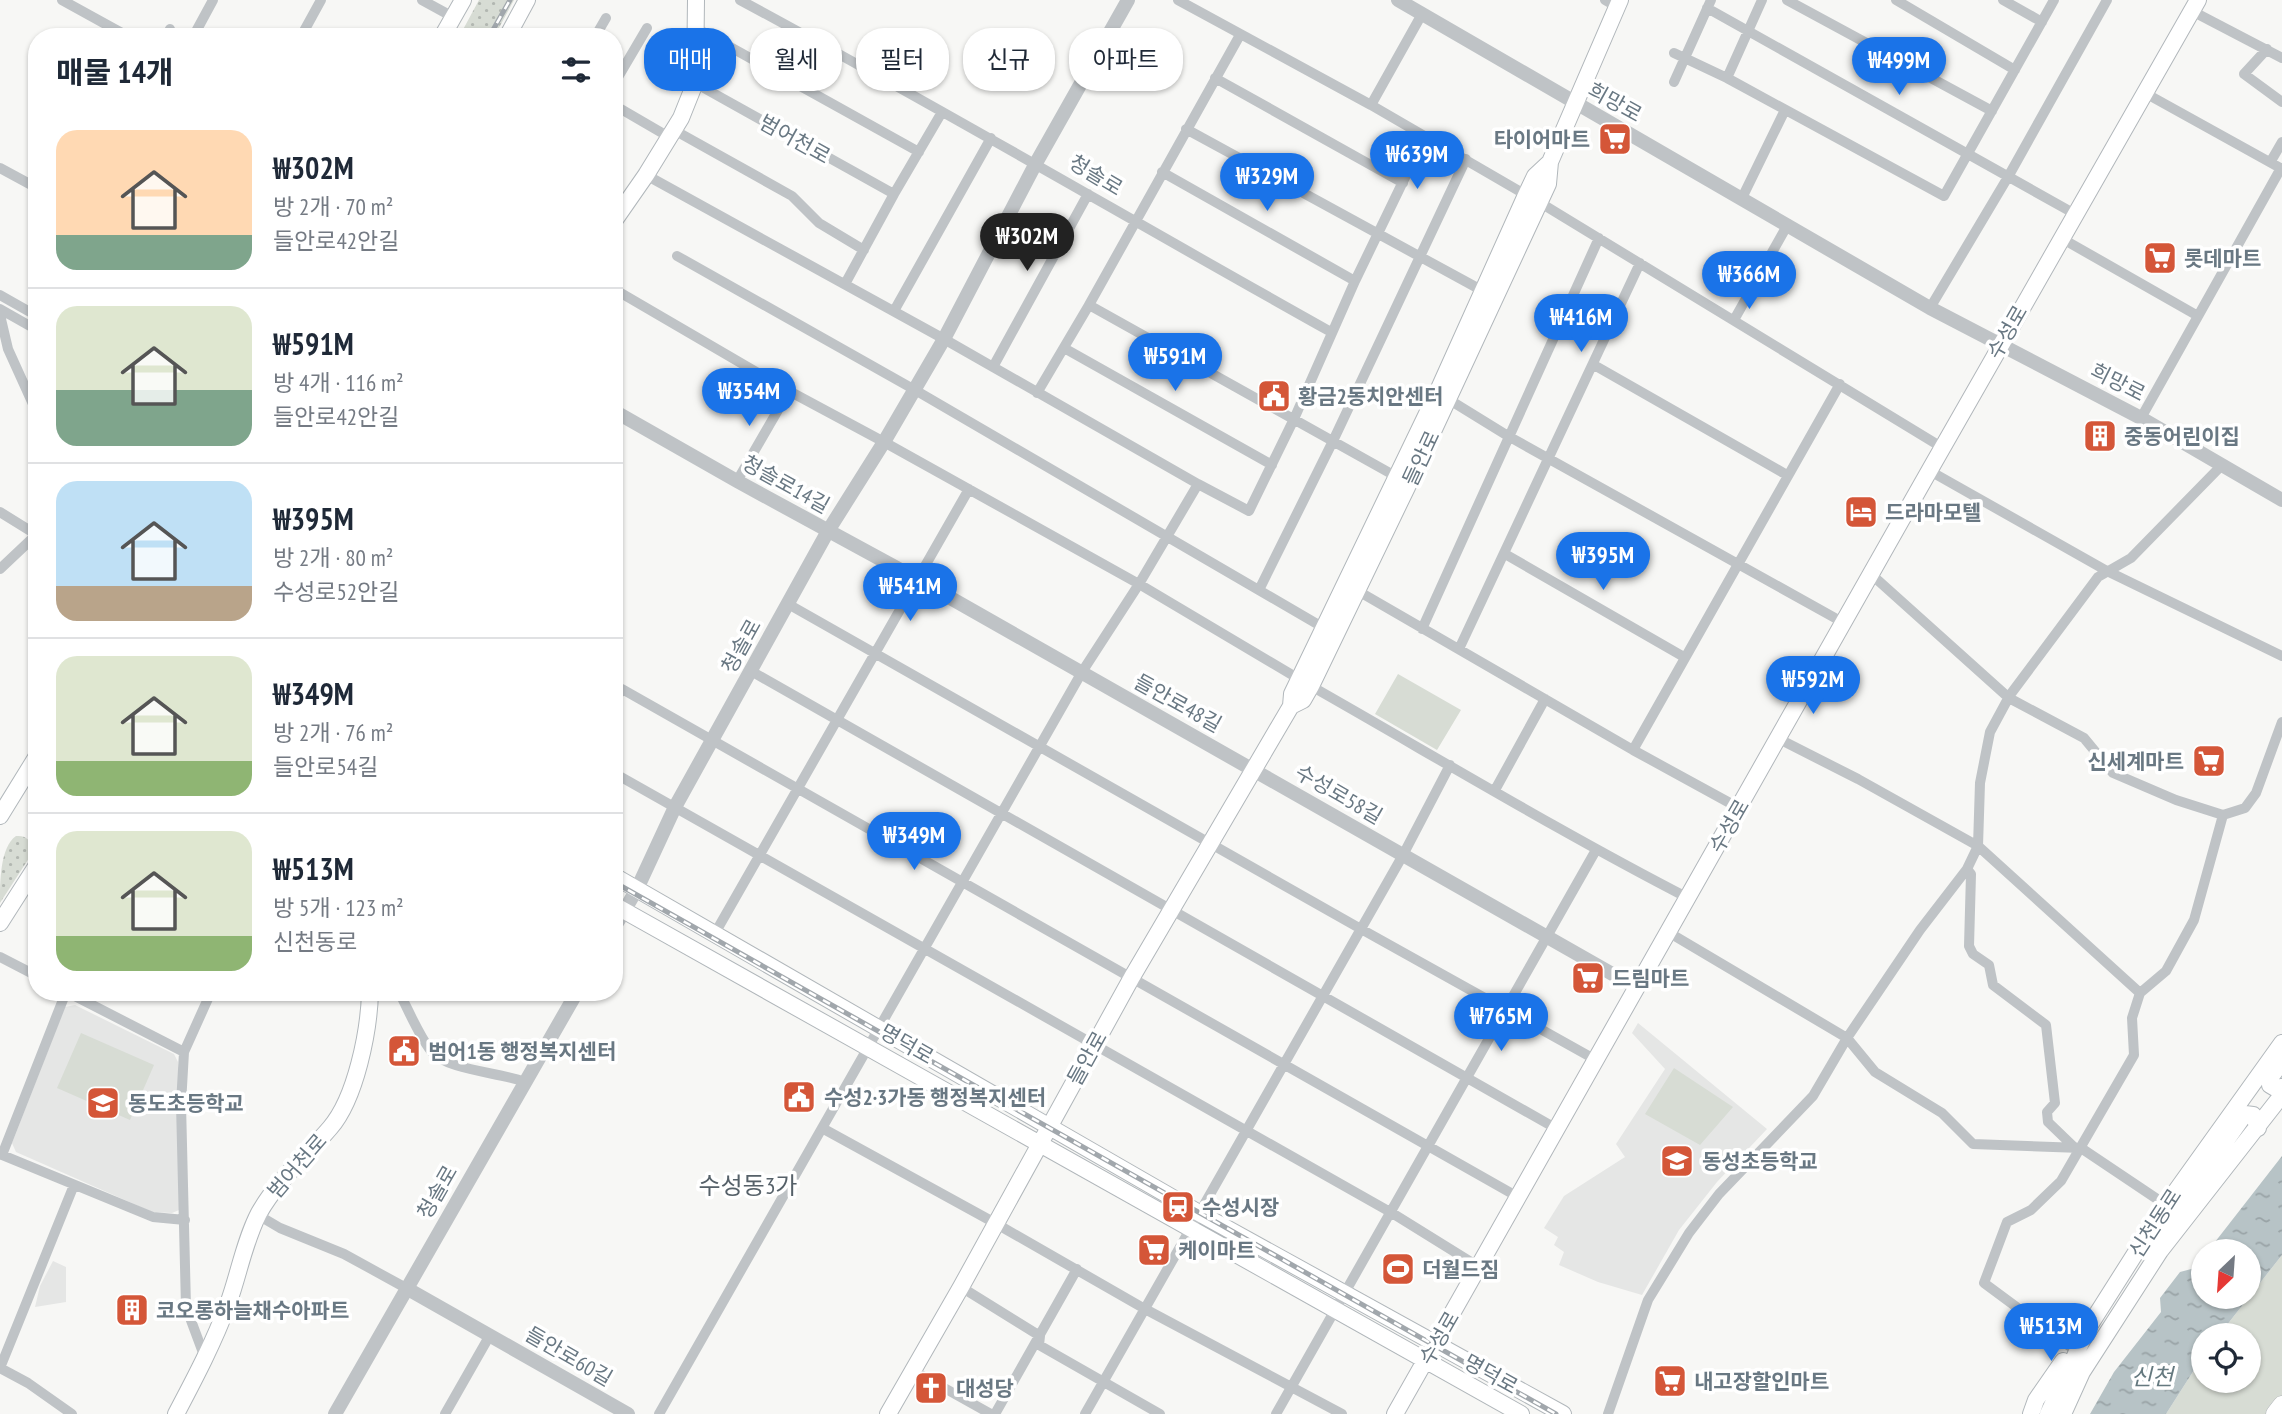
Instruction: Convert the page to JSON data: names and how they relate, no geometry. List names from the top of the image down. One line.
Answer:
{"streets":{"main road":["범어천로","수성로","들안로","명덕로","신천동로"],"street":["희망로","청솔로","청솔로14길","들안로48길","수성로58길","들안로60길"]},"crossings":[["희망로","수성로"],["희망로","들안로"],["청솔로","청솔로14길"],["청솔로","들안로48길"],["청솔로","명덕로"],["청솔로","들안로60길"],["수성로","수성로58길"],["수성로","명덕로"],["들안로","들안로48길"],["들안로","수성로58길"],["들안로","명덕로"],["청솔로14길","들안로48길"],["들안로48길","수성로58길"]],"districts":["수성동3가"],"water":["신천"],"places":{"supermarket":["타이어마트","롯데마트","신세계마트","드림마트","케이마트","내고장할인마트"],"public building":["황금2동치안센터","범어1동 행정복지센터","수성2·3가동 행정복지센터"],"building":["중동어린이집","코오롱하늘채수아파트"],"hotel":["드라마모텔"],"school or university":["동도초등학교","동성초등학교"],"station":["수성시장"],"sports":["더월드짐"],"church":["대성당"]},"north":"bottom left","page":{"chip":["매매","월세","필터","신규","아파트"],"heading":"매물 14개","price":["₩499M","₩639M","₩329M","₩302M","₩366M","₩416M","₩591M","₩354M","₩395M","₩541M","₩592M","₩349M","₩765M","₩513M"],"list":[{"name":"₩302M","note":"방 2개 · 70 m² · 들안로42안길"},{"name":"₩591M","note":"방 4개 · 116 m² · 들안로42안길"},{"name":"₩395M","note":"방 2개 · 80 m² · 수성로52안길"},{"name":"₩349M","note":"방 2개 · 76 m² · 들안로54길"},{"name":"₩513M","note":"방 5개 · 123 m² · 신천동로"}]}}
